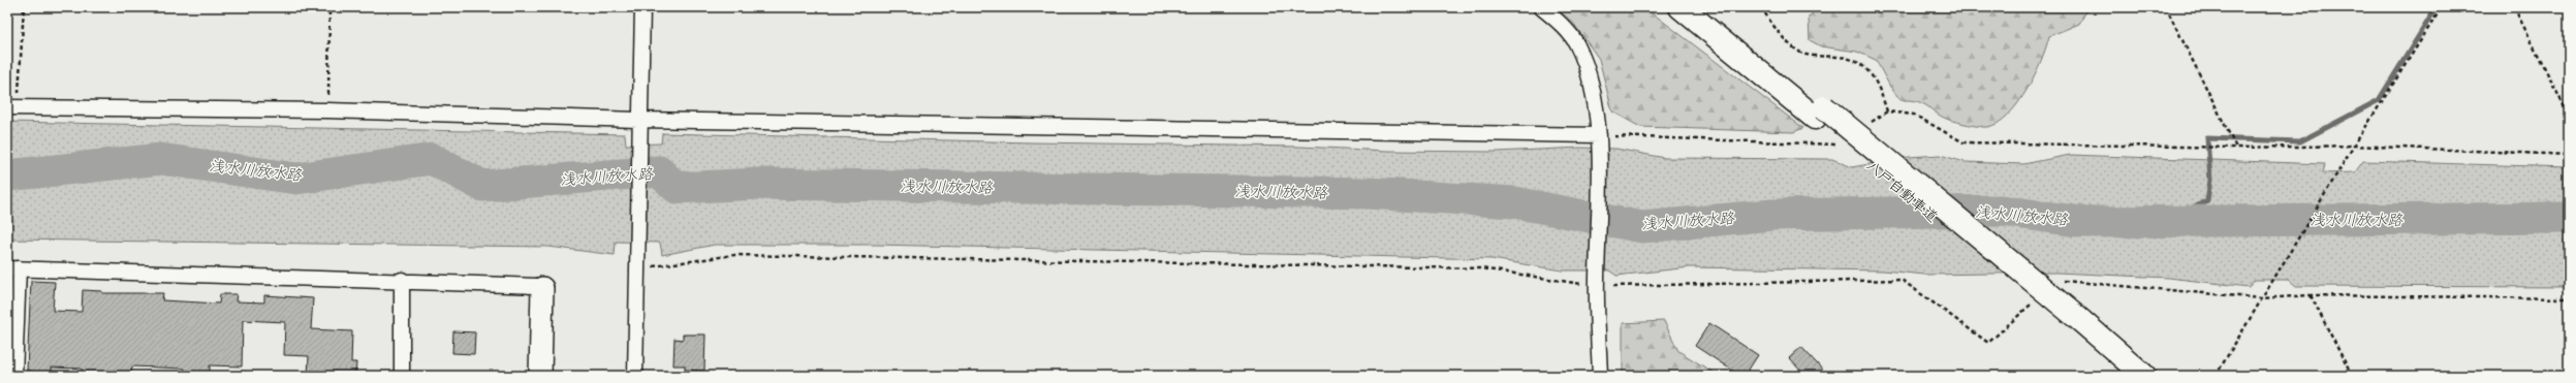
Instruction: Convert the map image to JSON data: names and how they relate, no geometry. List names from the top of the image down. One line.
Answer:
{"streets":{"highway":["八戸自動車道"]},"water":["浅水川放水路"]}
